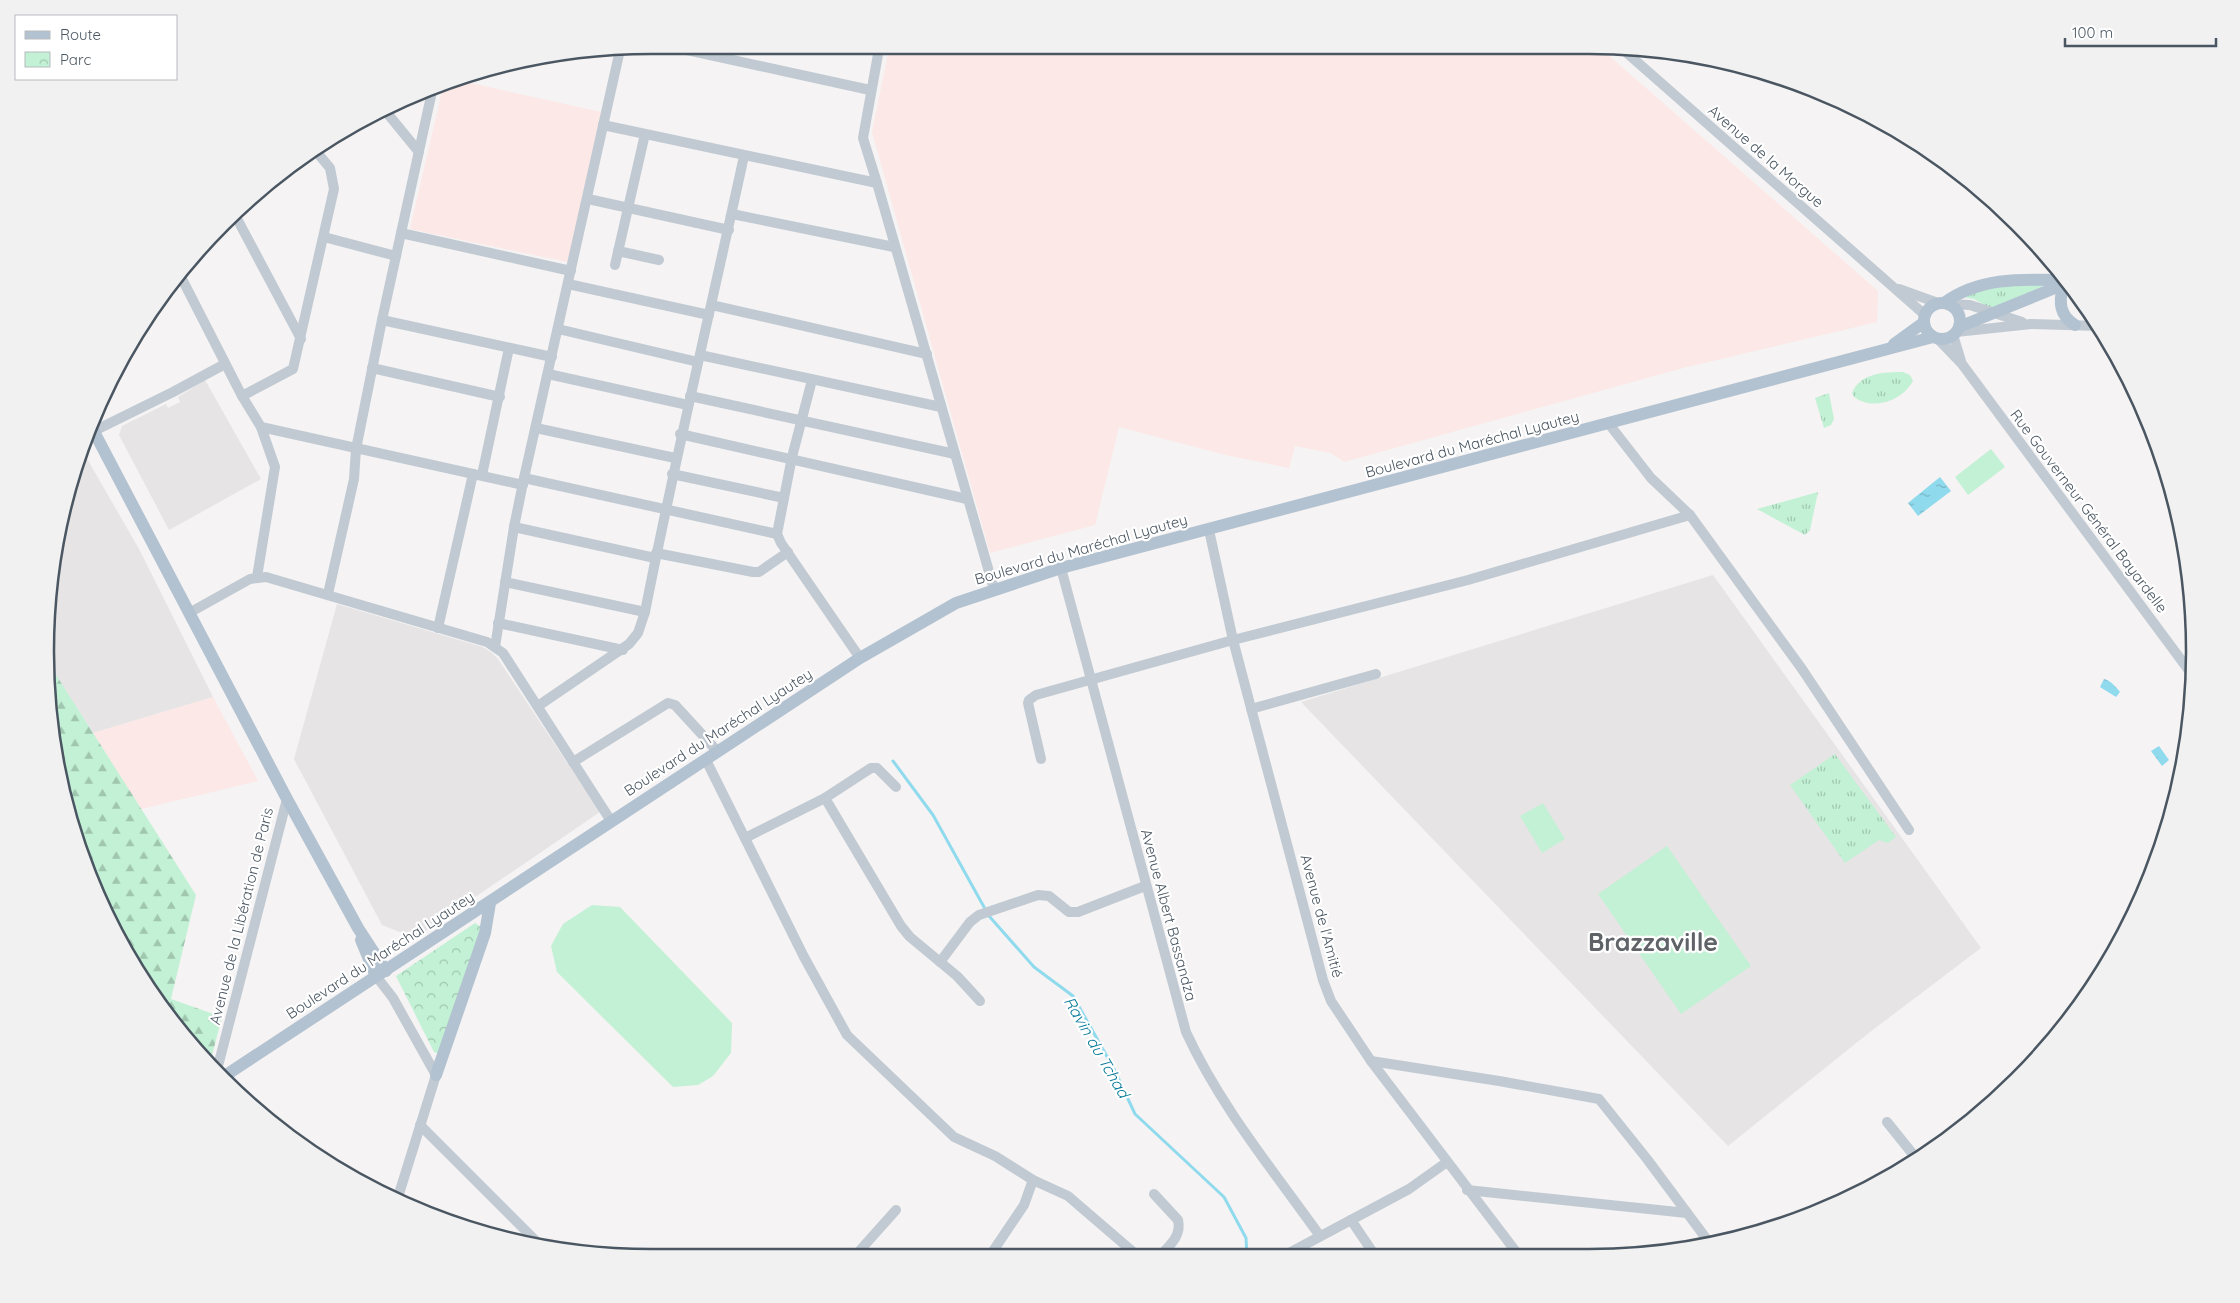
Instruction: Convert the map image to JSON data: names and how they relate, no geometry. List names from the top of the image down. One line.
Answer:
{"streets":{"main road":["Boulevard du Maréchal Lyautey"],"street":["Avenue de la Morgue","Rue Gouverneur Général Bayardelle","Avenue Albert Bassandza","Avenue de la Libération de Paris","Avenue de l'Amitié"]},"crossings":[["Avenue de la Morgue","Boulevard du Maréchal Lyautey"],["Avenue de la Morgue","Rue Gouverneur Général Bayardelle"],["Boulevard du Maréchal Lyautey","Rue Gouverneur Général Bayardelle"],["Boulevard du Maréchal Lyautey","Avenue Albert Bassandza"],["Boulevard du Maréchal Lyautey","Avenue de l'Amitié"]],"districts":["Brazzaville"],"water":["Ravin du Tchad"],"legend":["Route","Parc"],"scale_bar":"100 m"}
